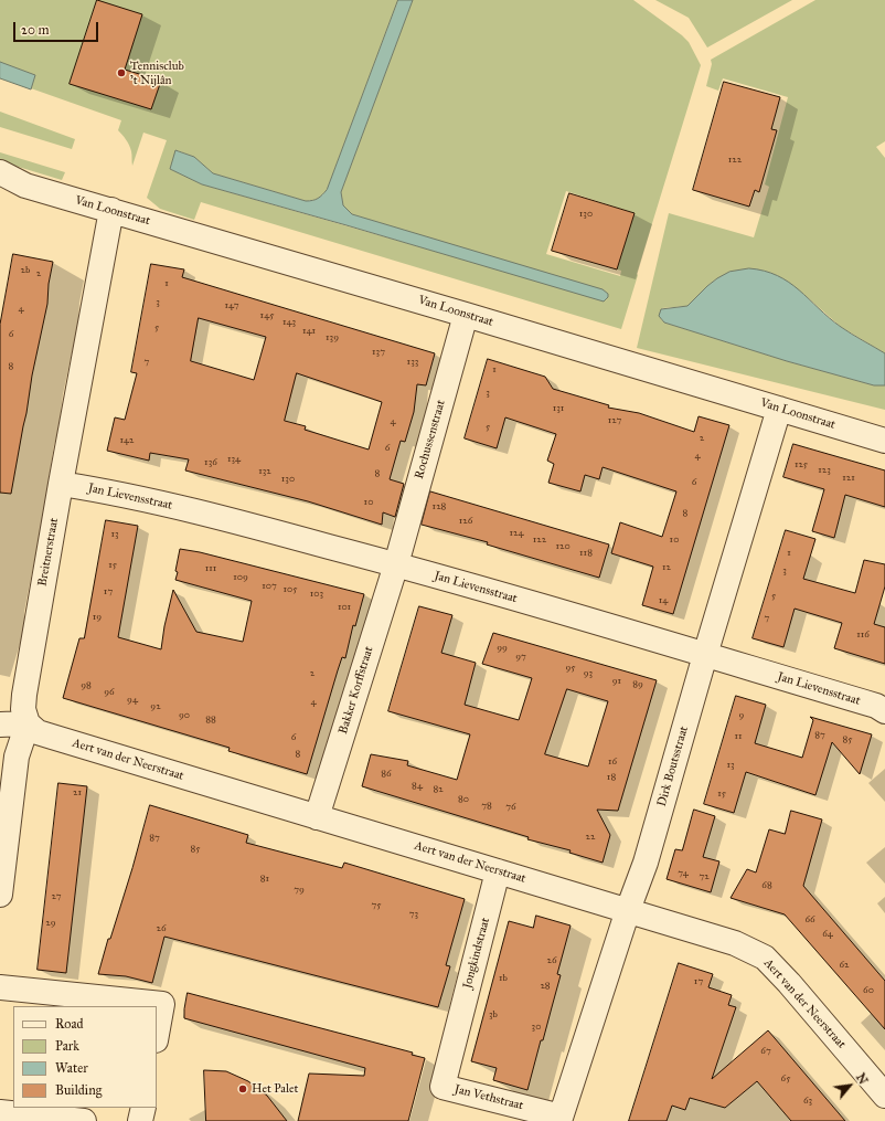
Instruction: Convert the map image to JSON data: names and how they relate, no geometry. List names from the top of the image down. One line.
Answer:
{"streets":{"street":["Van Loonstraat","Rochussenstraat","Jan Lievensstraat","Breitnerstraat","Bakker Korffstraat","Aert van der Neerstraat","Dirk Boutsstraat","Jongkindstraat","Jan Vethstraat"]},"crossings":[["Van Loonstraat","Rochussenstraat"],["Van Loonstraat","Breitnerstraat"],["Van Loonstraat","Dirk Boutsstraat"],["Rochussenstraat","Jan Lievensstraat"],["Rochussenstraat","Bakker Korffstraat"],["Jan Lievensstraat","Breitnerstraat"],["Jan Lievensstraat","Bakker Korffstraat"],["Jan Lievensstraat","Dirk Boutsstraat"],["Breitnerstraat","Aert van der Neerstraat"],["Bakker Korffstraat","Aert van der Neerstraat"],["Aert van der Neerstraat","Dirk Boutsstraat"],["Aert van der Neerstraat","Jongkindstraat"],["Dirk Boutsstraat","Jan Vethstraat"],["Jongkindstraat","Jan Vethstraat"]],"places":["Tennisclub 't Nijlân","Het Palet"],"house_numbers":["122","130","2b","2","1","3","147","4","145","143","5","141","6","139","137","7","133","8","1","3","131","127","4","5","2","142","6","4","134","136","125","123","132","8","121","130","6","10","128","8","126","124","13","122","10","120","118","1","15","12","111","3","109","107","105","17","103","5","14","101","19","7","116","99","97","95","2","93","91","89","98","96","94","4","92","90","9","88","87","11","6","85","8","16","13","86","18","84","82","21","15","80","78","76","22","87","85","74","72","81","68","79","27","75","73","66","29","26","64","26","62","1b","17","28","60","3b","30","67","65","63"],"legend":["Road","Park","Water","Building"],"scale_bar":"20 m","north":"top right"}
